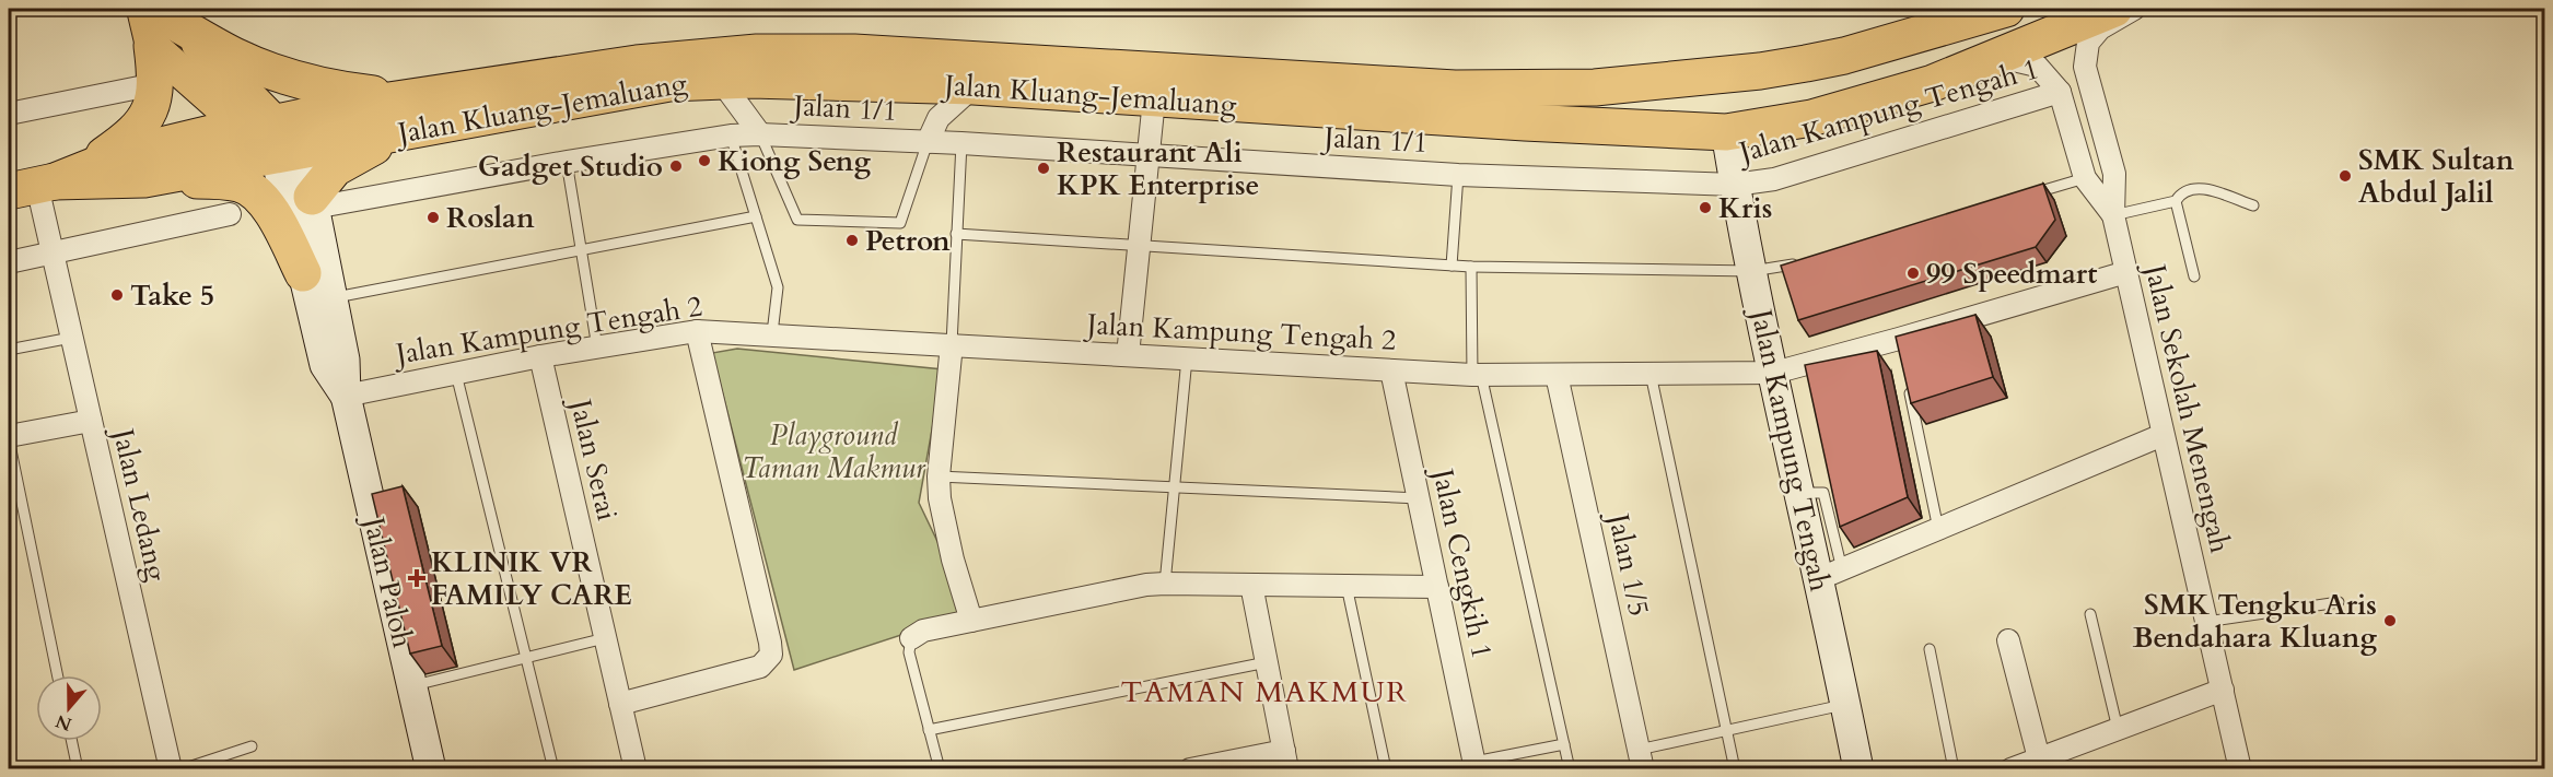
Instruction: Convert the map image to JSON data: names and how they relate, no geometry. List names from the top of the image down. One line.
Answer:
{"streets":{"highway":["Jalan Kluang-Jemaluang"],"main road":["Jalan Kampung Tengah","Jalan Paloh"],"street":["Jalan 1/1","Jalan Kampung Tengah 1","Jalan Kampung Tengah 2","Jalan Sekolah Menengah","Jalan Serai","Jalan Ledang","Jalan Cengkih 1","Jalan 1/5"]},"crossings":[["Jalan Kluang-Jemaluang","Jalan Sekolah Menengah"],["Jalan Kluang-Jemaluang","Jalan Kampung Tengah"],["Jalan Kluang-Jemaluang","Jalan Ledang"],["Jalan Kluang-Jemaluang","Jalan Paloh"],["Jalan 1/1","Jalan Kampung Tengah 1"],["Jalan 1/1","Jalan Kampung Tengah"],["Jalan 1/1","Jalan Paloh"],["Jalan Kampung Tengah 1","Jalan Sekolah Menengah"],["Jalan Kampung Tengah 1","Jalan Kampung Tengah"],["Jalan Kampung Tengah 2","Jalan Sekolah Menengah"],["Jalan Kampung Tengah 2","Jalan Kampung Tengah"],["Jalan Kampung Tengah 2","Jalan Serai"],["Jalan Kampung Tengah 2","Jalan Cengkih 1"],["Jalan Kampung Tengah 2","Jalan 1/5"],["Jalan Kampung Tengah 2","Jalan Paloh"]],"districts":["TAMAN MAKMUR"],"parks":["Playground Taman Makmur"],"places":{"other":["Kiong Seng","Gadget Studio","Restaurant Ali KPK Enterprise","SMK Sultan Abdul Jalil","Kris","Roslan","Petron","99 Speedmart","Take 5","SMK Tengku Aris Bendahara Kluang"],"health":["KLINIK VR FAMILY CARE"]},"north":"bottom"}
